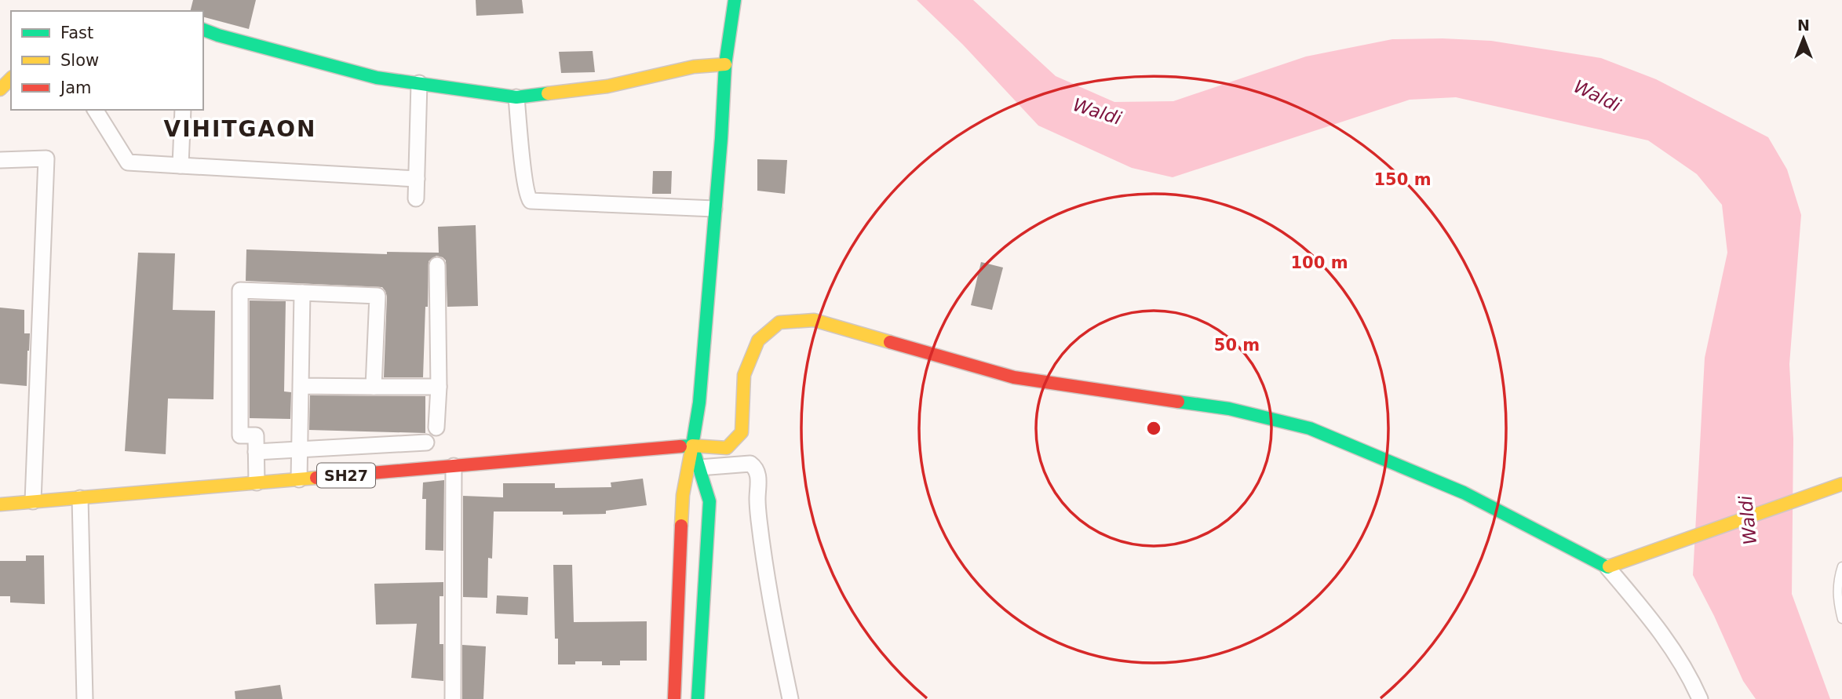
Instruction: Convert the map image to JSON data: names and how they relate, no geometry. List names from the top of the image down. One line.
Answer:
{"streets":{"street":["SH27"]},"districts":["VIHITGAON"],"water":["Waldi"],"legend":["Fast","Slow","Jam"],"north":"top","rings":["150 m","100 m","50 m"]}
